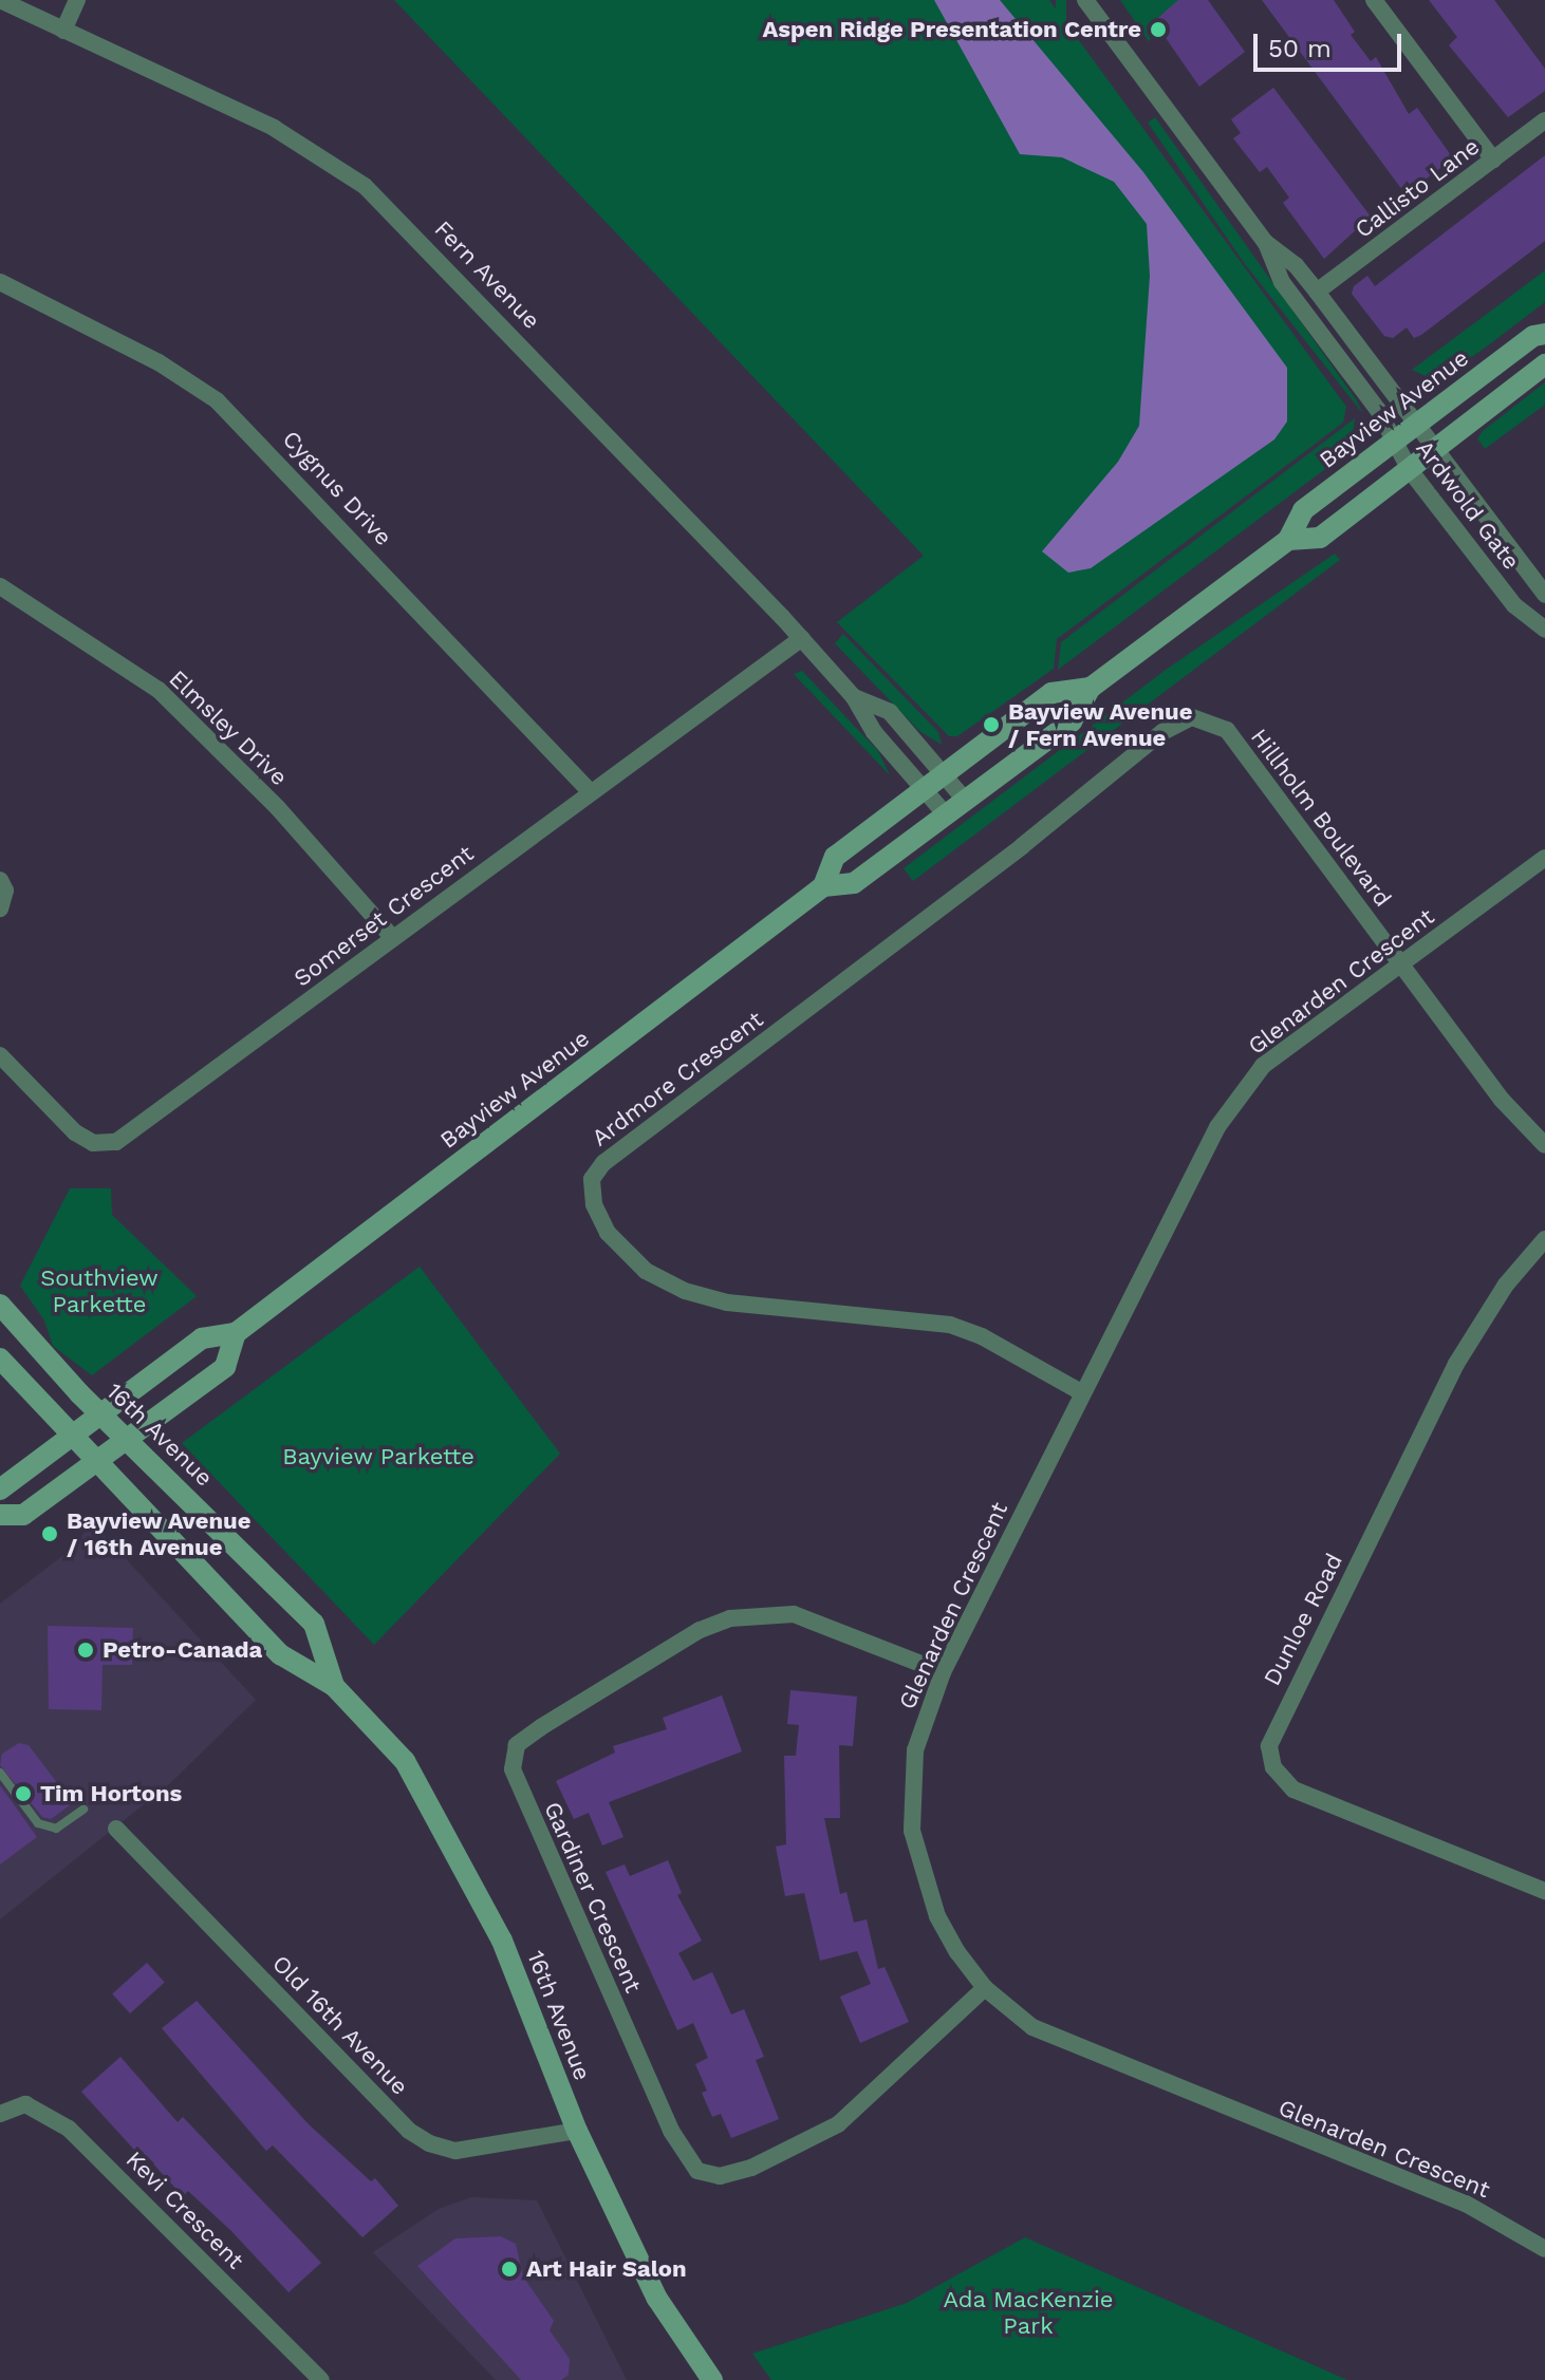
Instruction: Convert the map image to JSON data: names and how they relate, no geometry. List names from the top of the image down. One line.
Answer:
{"streets":{"main road":["Bayview Avenue","16th Avenue"],"street":["Callisto Lane","Fern Avenue","Cygnus Drive","Ardwold Gate","Elmsley Drive","Hillholm Boulevard","Somerset Crescent","Glenarden Crescent","Ardmore Crescent","Dunloe Road","Gardiner Crescent","Old 16th Avenue","Kevi Crescent"]},"crossings":[["Callisto Lane","Ardwold Gate"],["Fern Avenue","Bayview Avenue"],["Fern Avenue","Somerset Crescent"],["Bayview Avenue","Ardwold Gate"],["Bayview Avenue","16th Avenue"],["Cygnus Drive","Somerset Crescent"],["Elmsley Drive","Somerset Crescent"],["Hillholm Boulevard","Glenarden Crescent"],["Hillholm Boulevard","Ardmore Crescent"],["Glenarden Crescent","Ardmore Crescent"],["Glenarden Crescent","Gardiner Crescent"],["16th Avenue","Old 16th Avenue"]],"parks":["Southview Parkette","Bayview Parkette","Ada MacKenzie Park"],"places":["Aspen Ridge Presentation Centre","Bayview Avenue / Fern Avenue","Bayview Avenue / 16th Avenue","Petro-Canada","Tim Hortons","Art Hair Salon"],"scale_bar":"50 m"}
